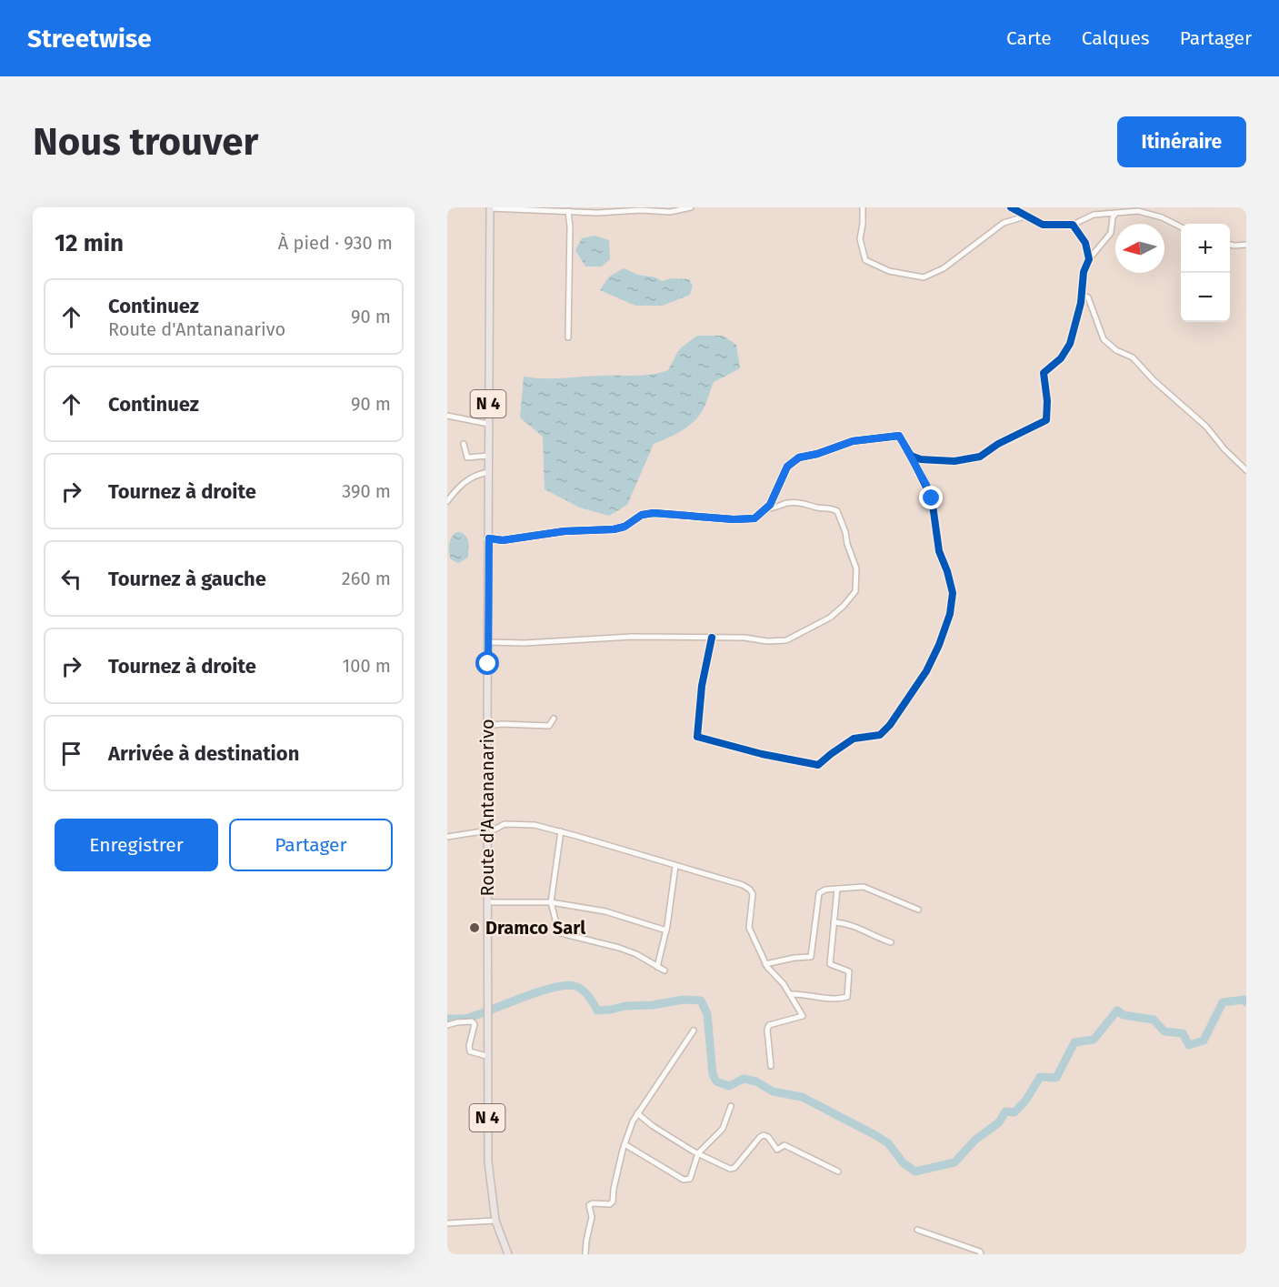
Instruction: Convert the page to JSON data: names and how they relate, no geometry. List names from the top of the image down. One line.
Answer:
{"streets":{"main road":["N 4","Route d'Antananarivo"]},"crossings":[["N 4","Route d'Antananarivo"]],"places":["Dramco Sarl"],"north":"left","page":{"header":"Streetwise","nav":["Carte","Calques","Partager"],"buttons":["Itinéraire",["Enregistrer","Partager"]],"title":"Nous trouver","heading":["12 min","À pied · 930 m"],"map_buttons":["+","−"],"list":[["Continuez","Route d'Antananarivo","90 m"],["Continuez","90 m"],["Tournez à droite","390 m"],["Tournez à gauche","260 m"],["Tournez à droite","100 m"],"Arrivée à destination"]}}
